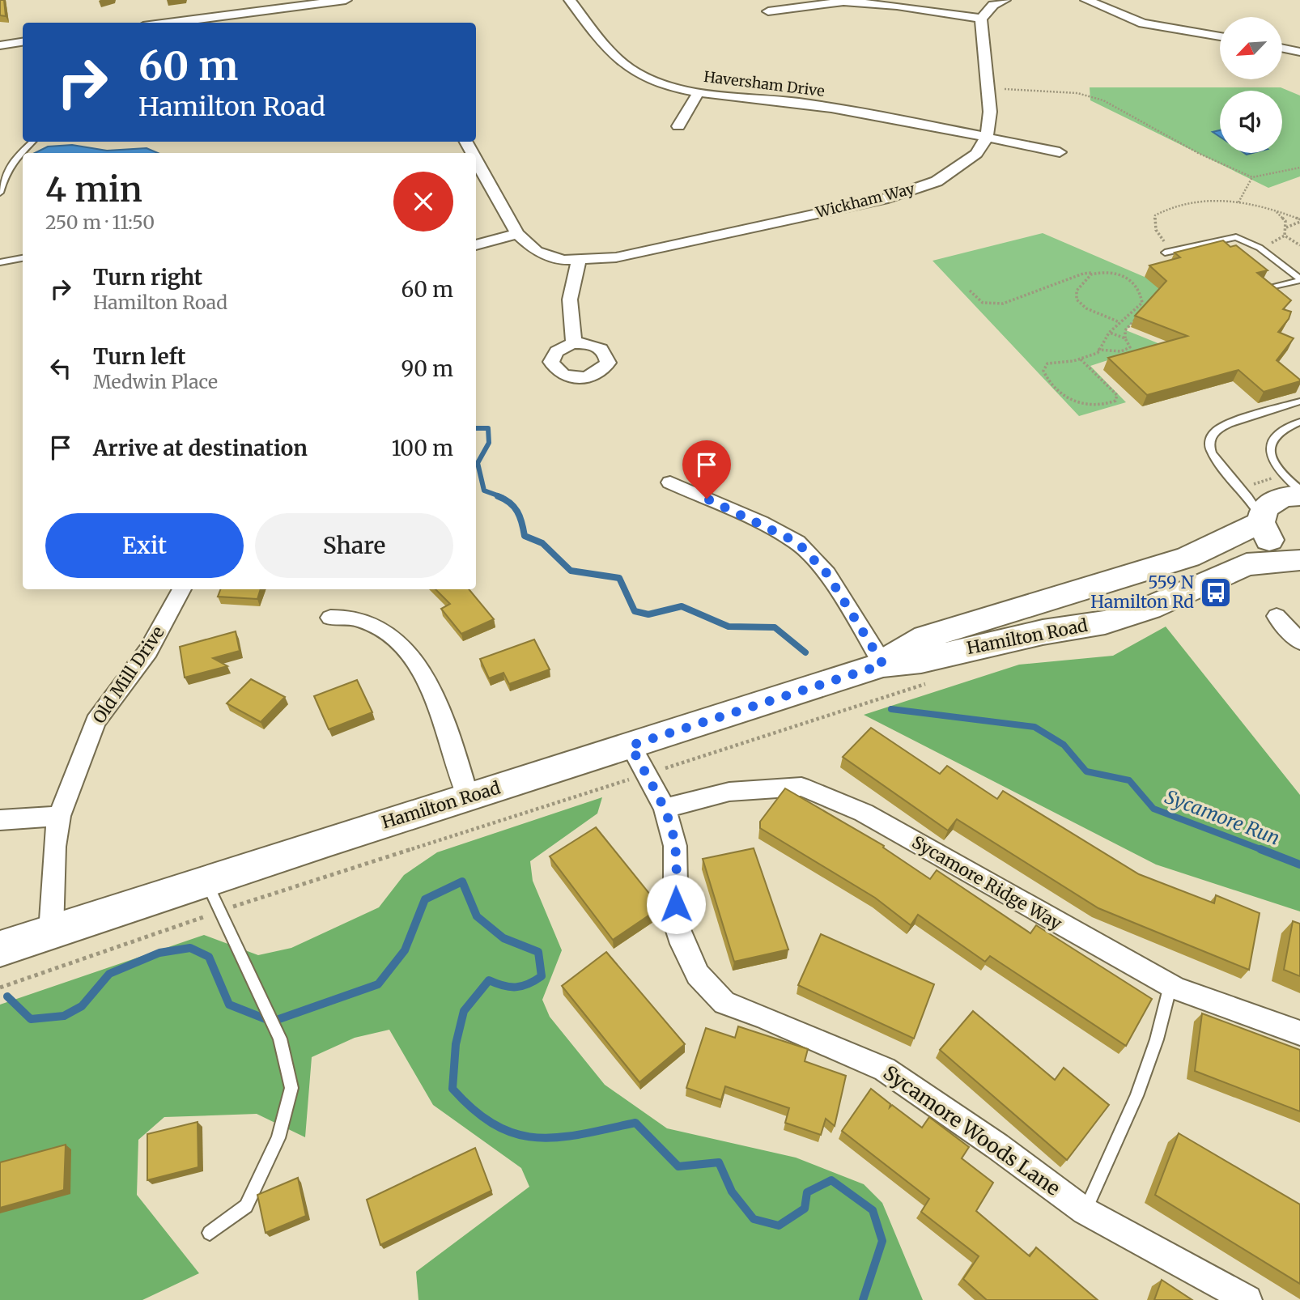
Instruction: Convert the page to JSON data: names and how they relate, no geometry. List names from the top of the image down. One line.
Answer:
{"streets":{"main road":["Hamilton Road"],"street":["Haversham Drive","Wickham Way","Old Mill Drive","Sycamore Ridge Way","Sycamore Woods Lane"]},"crossings":[["Haversham Drive","Wickham Way"],["Hamilton Road","Old Mill Drive"],["Hamilton Road","Sycamore Woods Lane"],["Sycamore Ridge Way","Sycamore Woods Lane"]],"water":["Sycamore Run"],"places":{"bus stop":["559 N Hamilton Rd"]},"north":"bottom left","page":{"turn":["60 m","Hamilton Road"],"heading":["4 min","250 m · 11:50"],"list":[{"name":"Turn right","note":"Hamilton Road","value":"60 m"},{"name":"Turn left","note":"Medwin Place","value":"90 m"},{"name":"Arrive at destination","value":"100 m"}],"buttons":["Exit","Share"]}}
